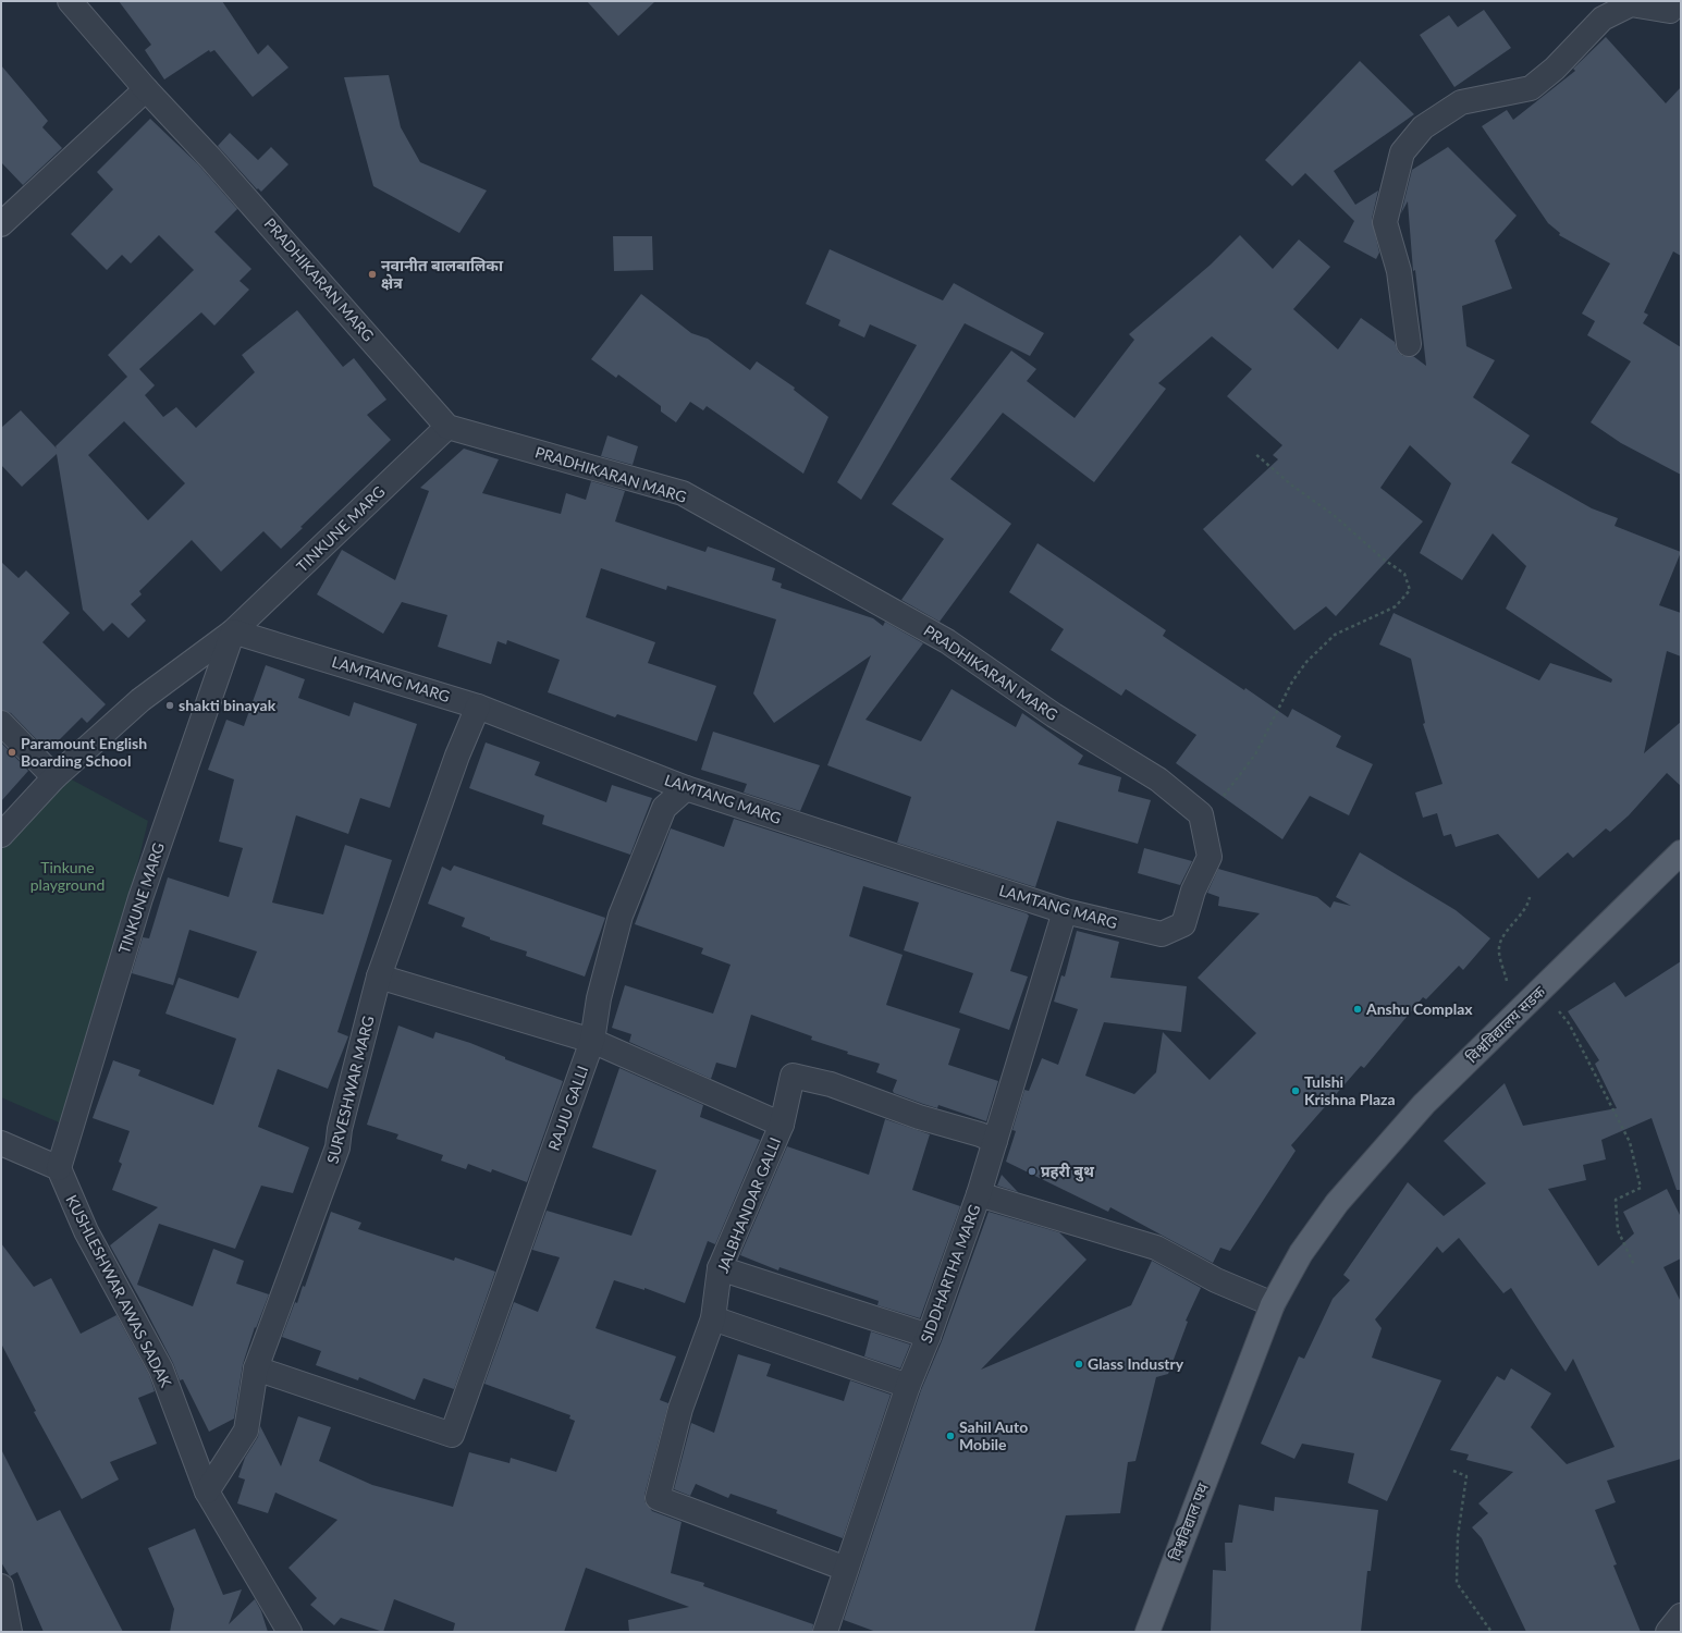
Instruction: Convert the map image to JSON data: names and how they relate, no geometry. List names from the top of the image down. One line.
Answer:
{"streets":{"main road":["विश्वविद्यालय सडक","विश्वविद्याल पथ"],"street":["PRADHIKARAN MARG","TINKUNE MARG","LAMTANG MARG","SURVESHWAR MARG","RAJJU GALLI","JALBHANDAR GALLI","SIDDHARTHA MARG","KUSHLESHWAR AWAS SADAK"]},"crossings":[["PRADHIKARAN MARG","TINKUNE MARG"],["PRADHIKARAN MARG","LAMTANG MARG"],["TINKUNE MARG","LAMTANG MARG"],["TINKUNE MARG","KUSHLESHWAR AWAS SADAK"],["LAMTANG MARG","SURVESHWAR MARG"],["LAMTANG MARG","RAJJU GALLI"],["LAMTANG MARG","SIDDHARTHA MARG"],["विश्वविद्यालय सडक","विश्वविद्याल पथ"],["SURVESHWAR MARG","RAJJU GALLI"],["SURVESHWAR MARG","KUSHLESHWAR AWAS SADAK"],["JALBHANDAR GALLI","SIDDHARTHA MARG"]],"parks":["Tinkune playground"],"places":["नवानीत बालबालिका क्षेत्र","shakti binayak","Paramount English Boarding School","Anshu Complax","Tulshi Krishna Plaza","प्रहरी बुथ","Glass Industry","Sahil Auto Mobile"]}
